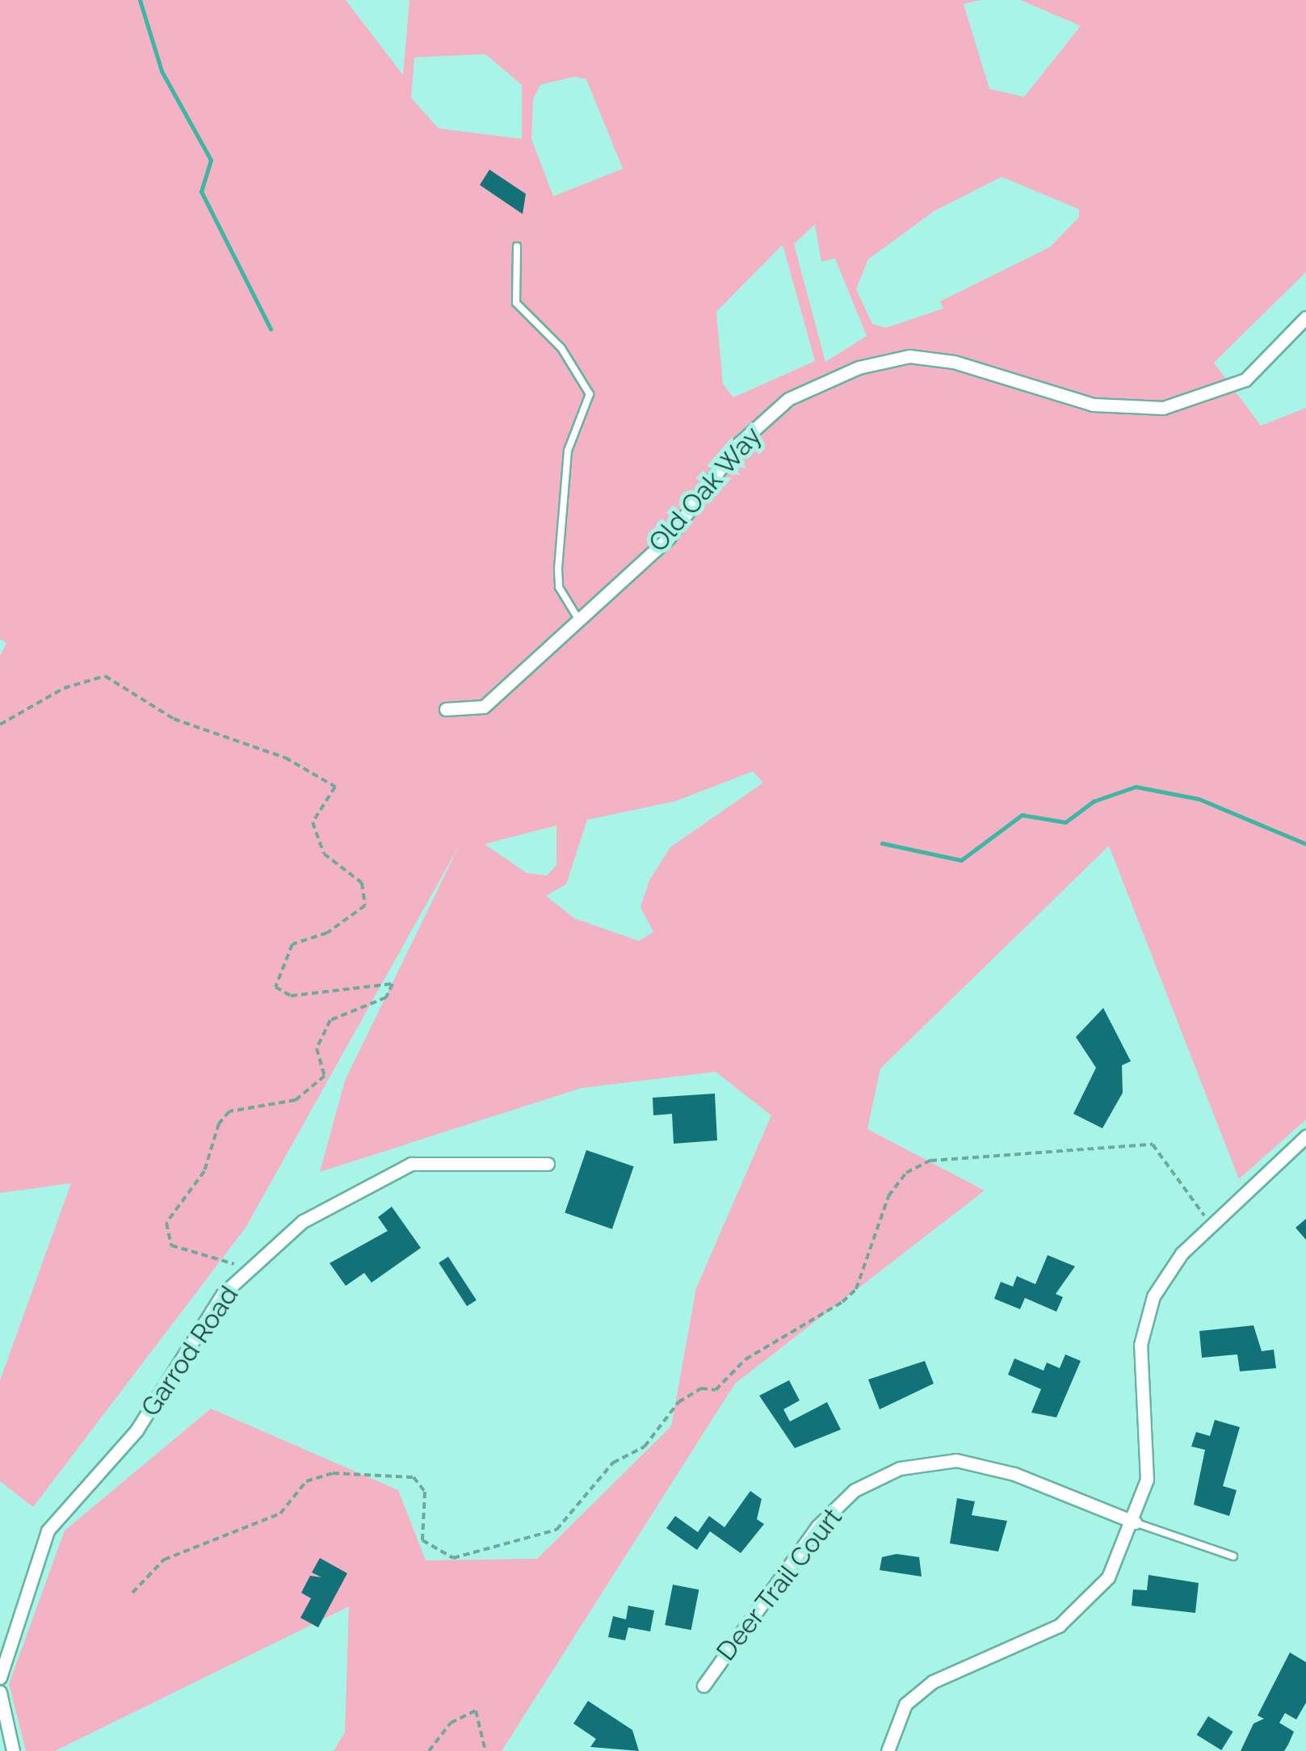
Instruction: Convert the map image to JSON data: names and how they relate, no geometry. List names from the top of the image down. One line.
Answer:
{"streets":{"street":["Old Oak Way","Garrod Road","Deer Trail Court"]}}
